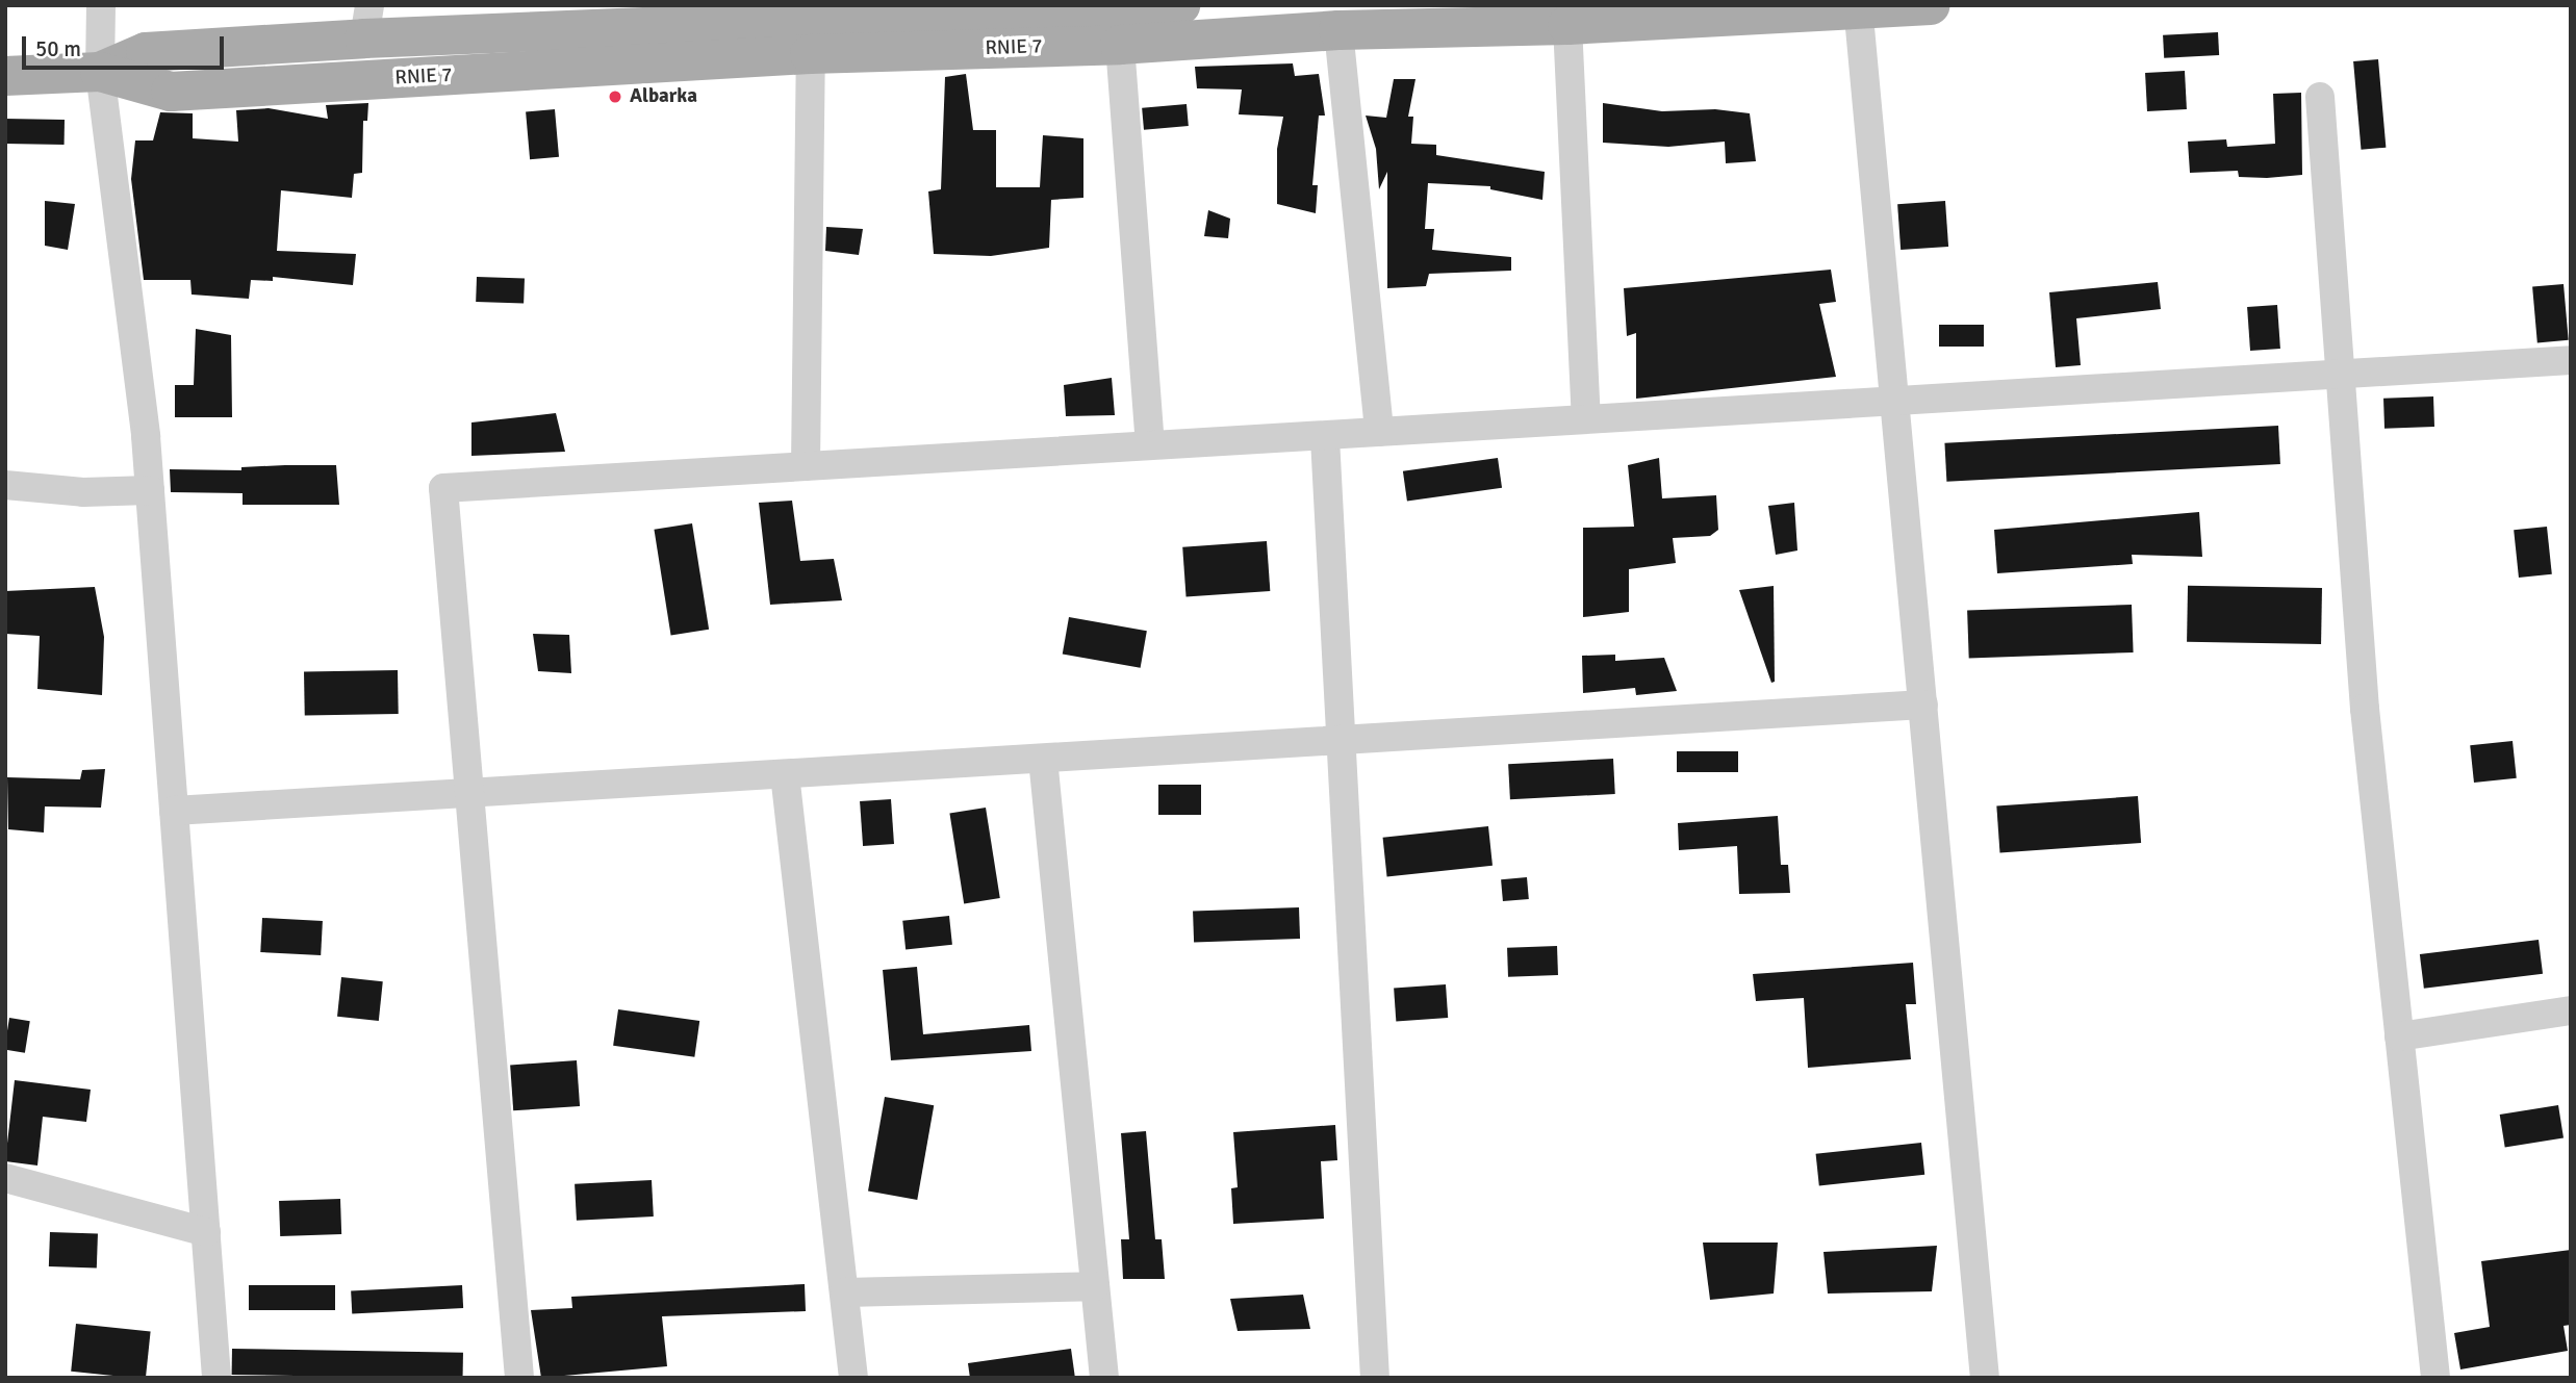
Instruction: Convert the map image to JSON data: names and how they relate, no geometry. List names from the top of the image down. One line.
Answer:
{"streets":{"main road":["RNIE 7"]},"places":["Albarka"],"scale_bar":"50 m"}
